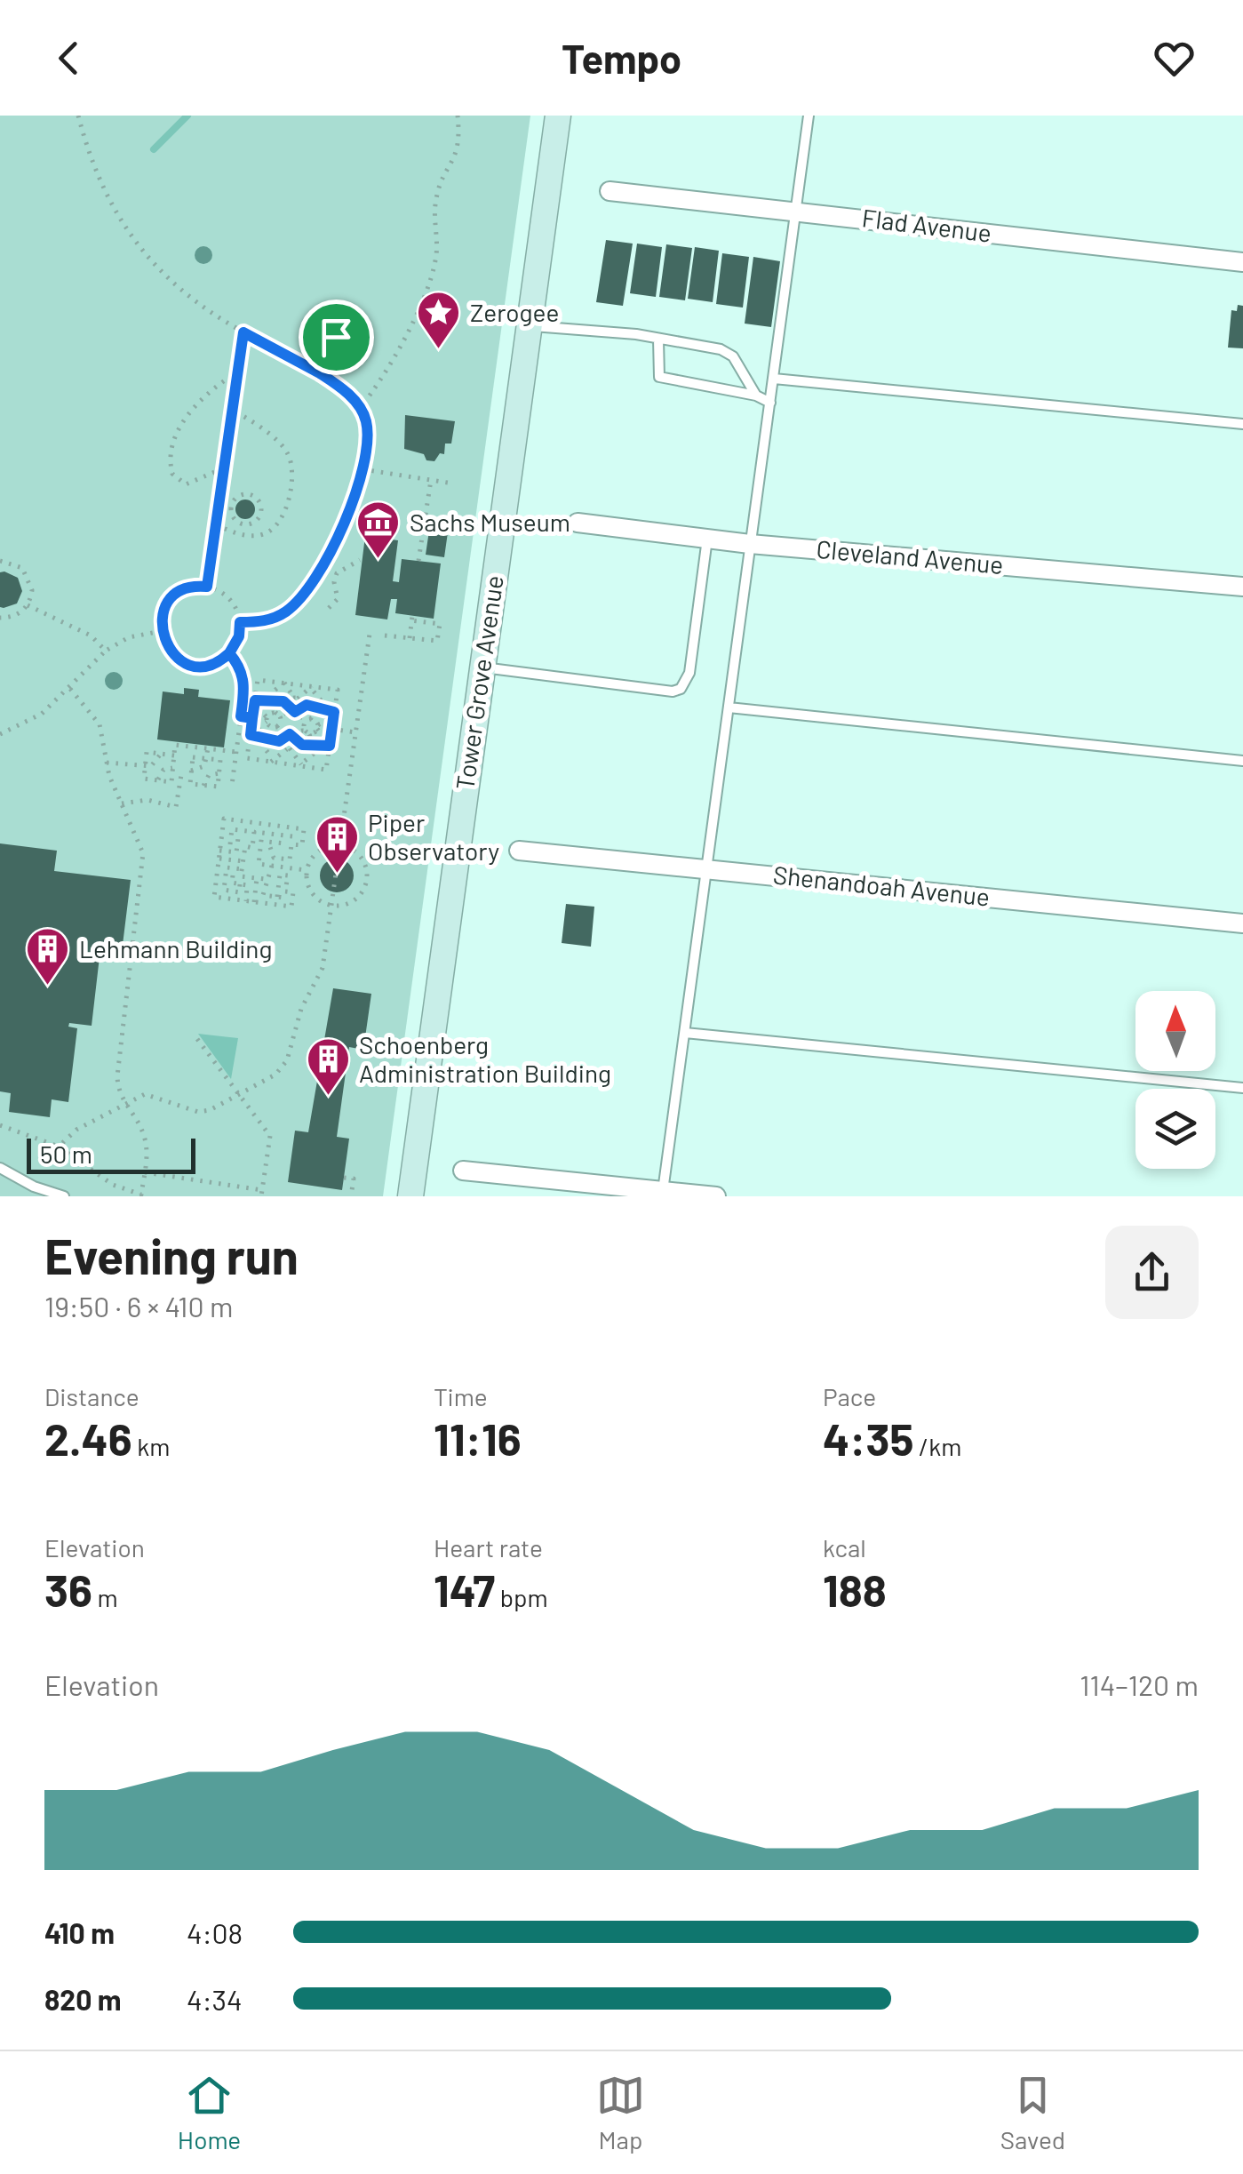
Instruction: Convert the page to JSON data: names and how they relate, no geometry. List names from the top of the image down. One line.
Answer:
{"streets":{"street":["Flad Avenue","Cleveland Avenue","Tower Grove Avenue","Shenandoah Avenue"]},"places":{"place":["Zerogee"],"museum":["Sachs Museum"],"building":["Piper Observatory","Lehmann Building","Schoenberg Administration Building"]},"scale_bar":"50 m","north":"top","page":{"header":"Tempo","scale":"50 m","heading":["Evening run","19:50 · 6 × 410 m"],"stats":[["Distance","2.46 km"],["Time","11:16"],["Pace","4:35 /km"],["Elevation","36 m"],["Heart rate","147 bpm"],["kcal","188"]],"chart":["Elevation","114–120 m"],"list":[{"name":"410 m","note":"4:08"},{"name":"820 m","note":"4:34"}],"tabs":["Home","Map","Saved"]}}
